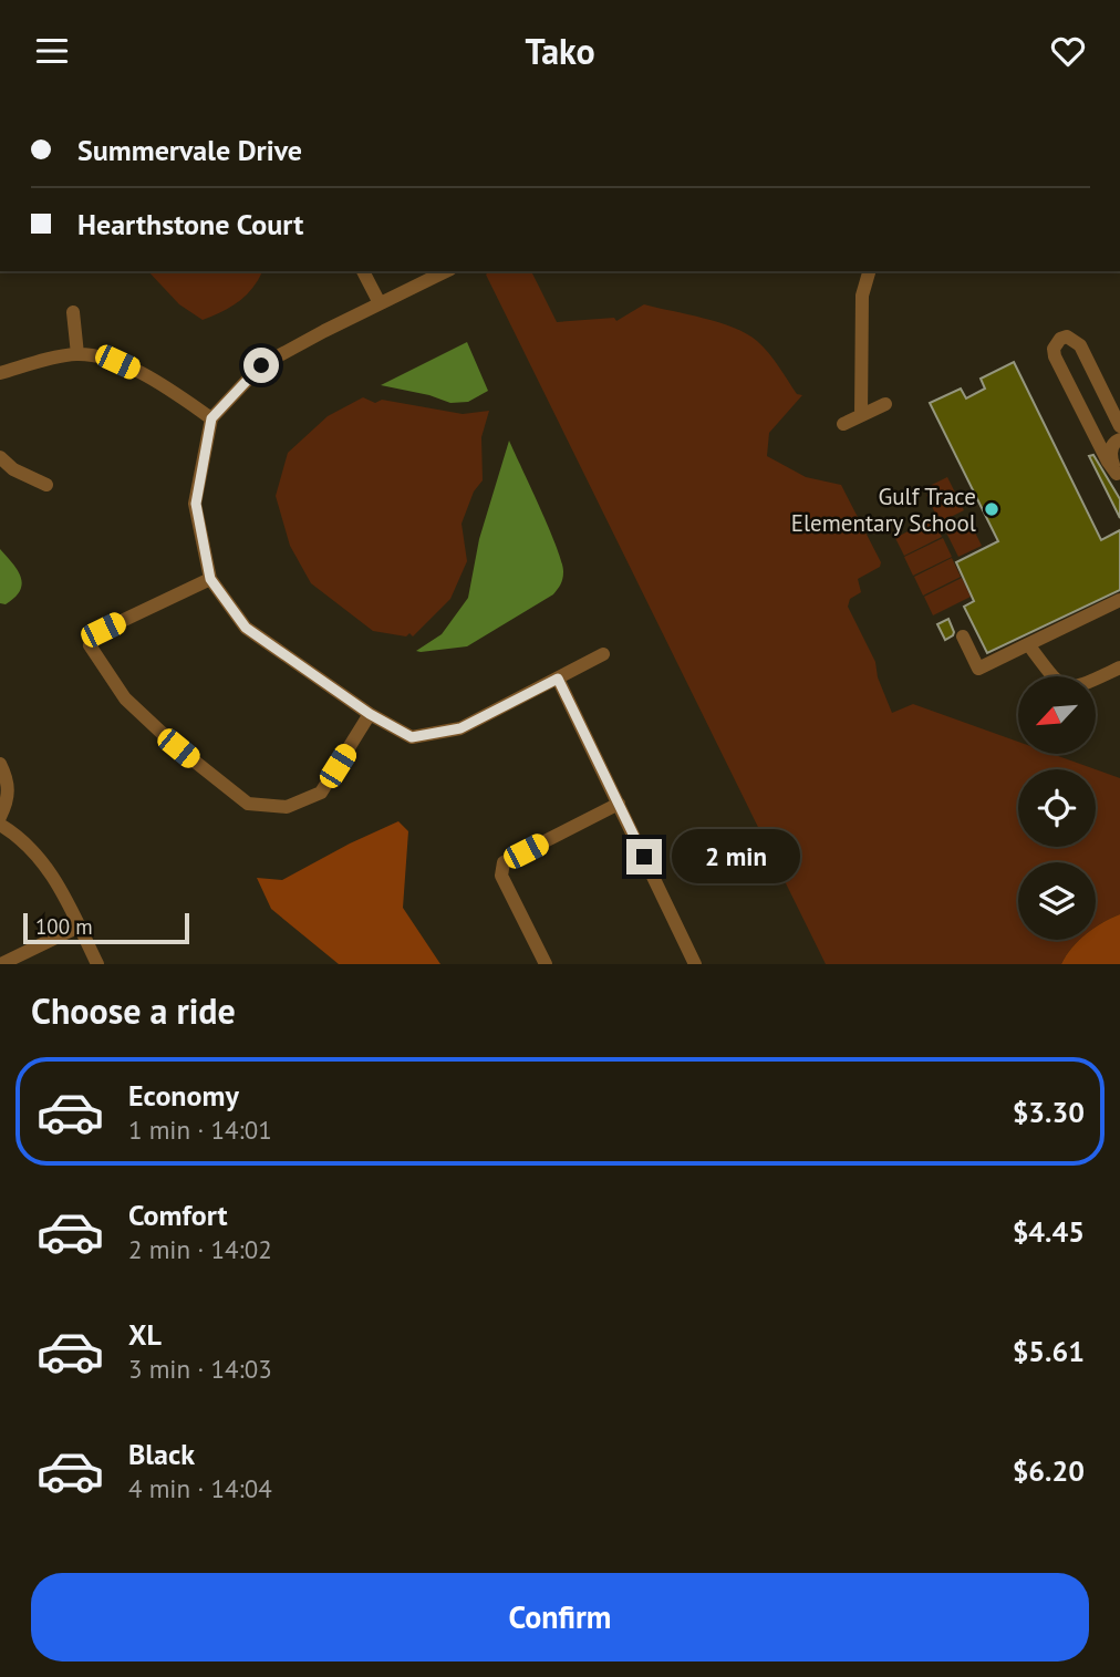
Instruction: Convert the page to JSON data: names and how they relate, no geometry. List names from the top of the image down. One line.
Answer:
{"places":["Gulf Trace Elementary School"],"scale_bar":"100 m","north":"bottom left","page":{"header":"Tako","banner":["Summervale Drive","Hearthstone Court"],"bubble":"2 min","scale":"100 m","heading":"Choose a ride","list":[{"name":"Economy","note":"1 min · 14:01","value":"$3.30"},{"name":"Comfort","note":"2 min · 14:02","value":"$4.45"},{"name":"XL","note":"3 min · 14:03","value":"$5.61"},{"name":"Black","note":"4 min · 14:04","value":"$6.20"}],"buttons":"Confirm"}}
